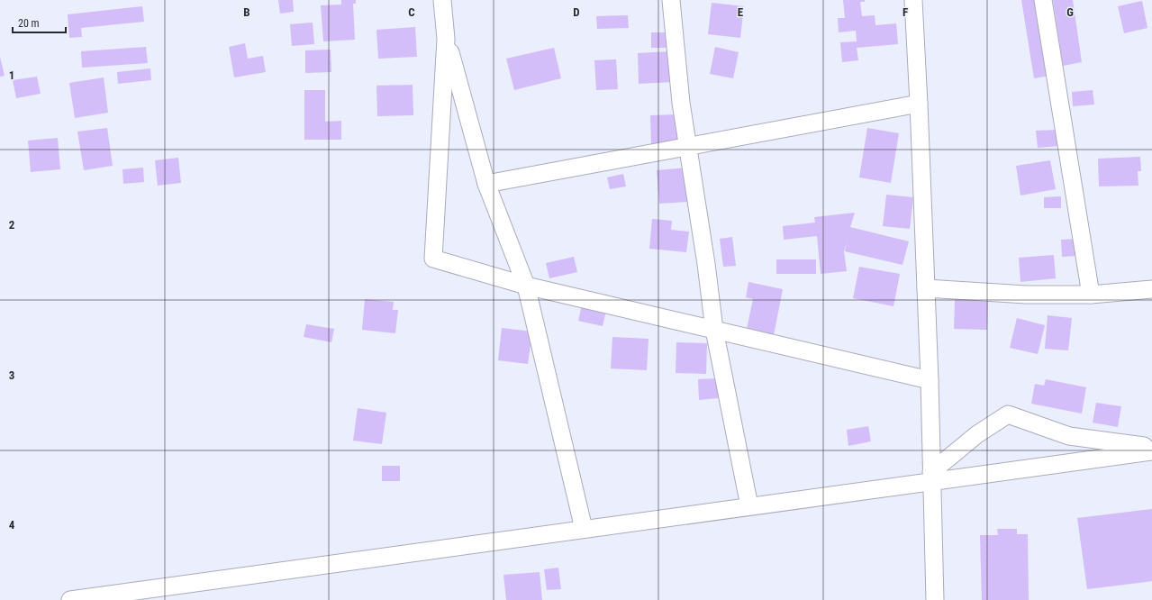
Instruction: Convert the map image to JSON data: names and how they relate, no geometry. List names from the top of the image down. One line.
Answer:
{"scale_bar":"20 m","grid":{"columns":["B","C","D","E","F","G"],"rows":["1","2","3","4"]}}
